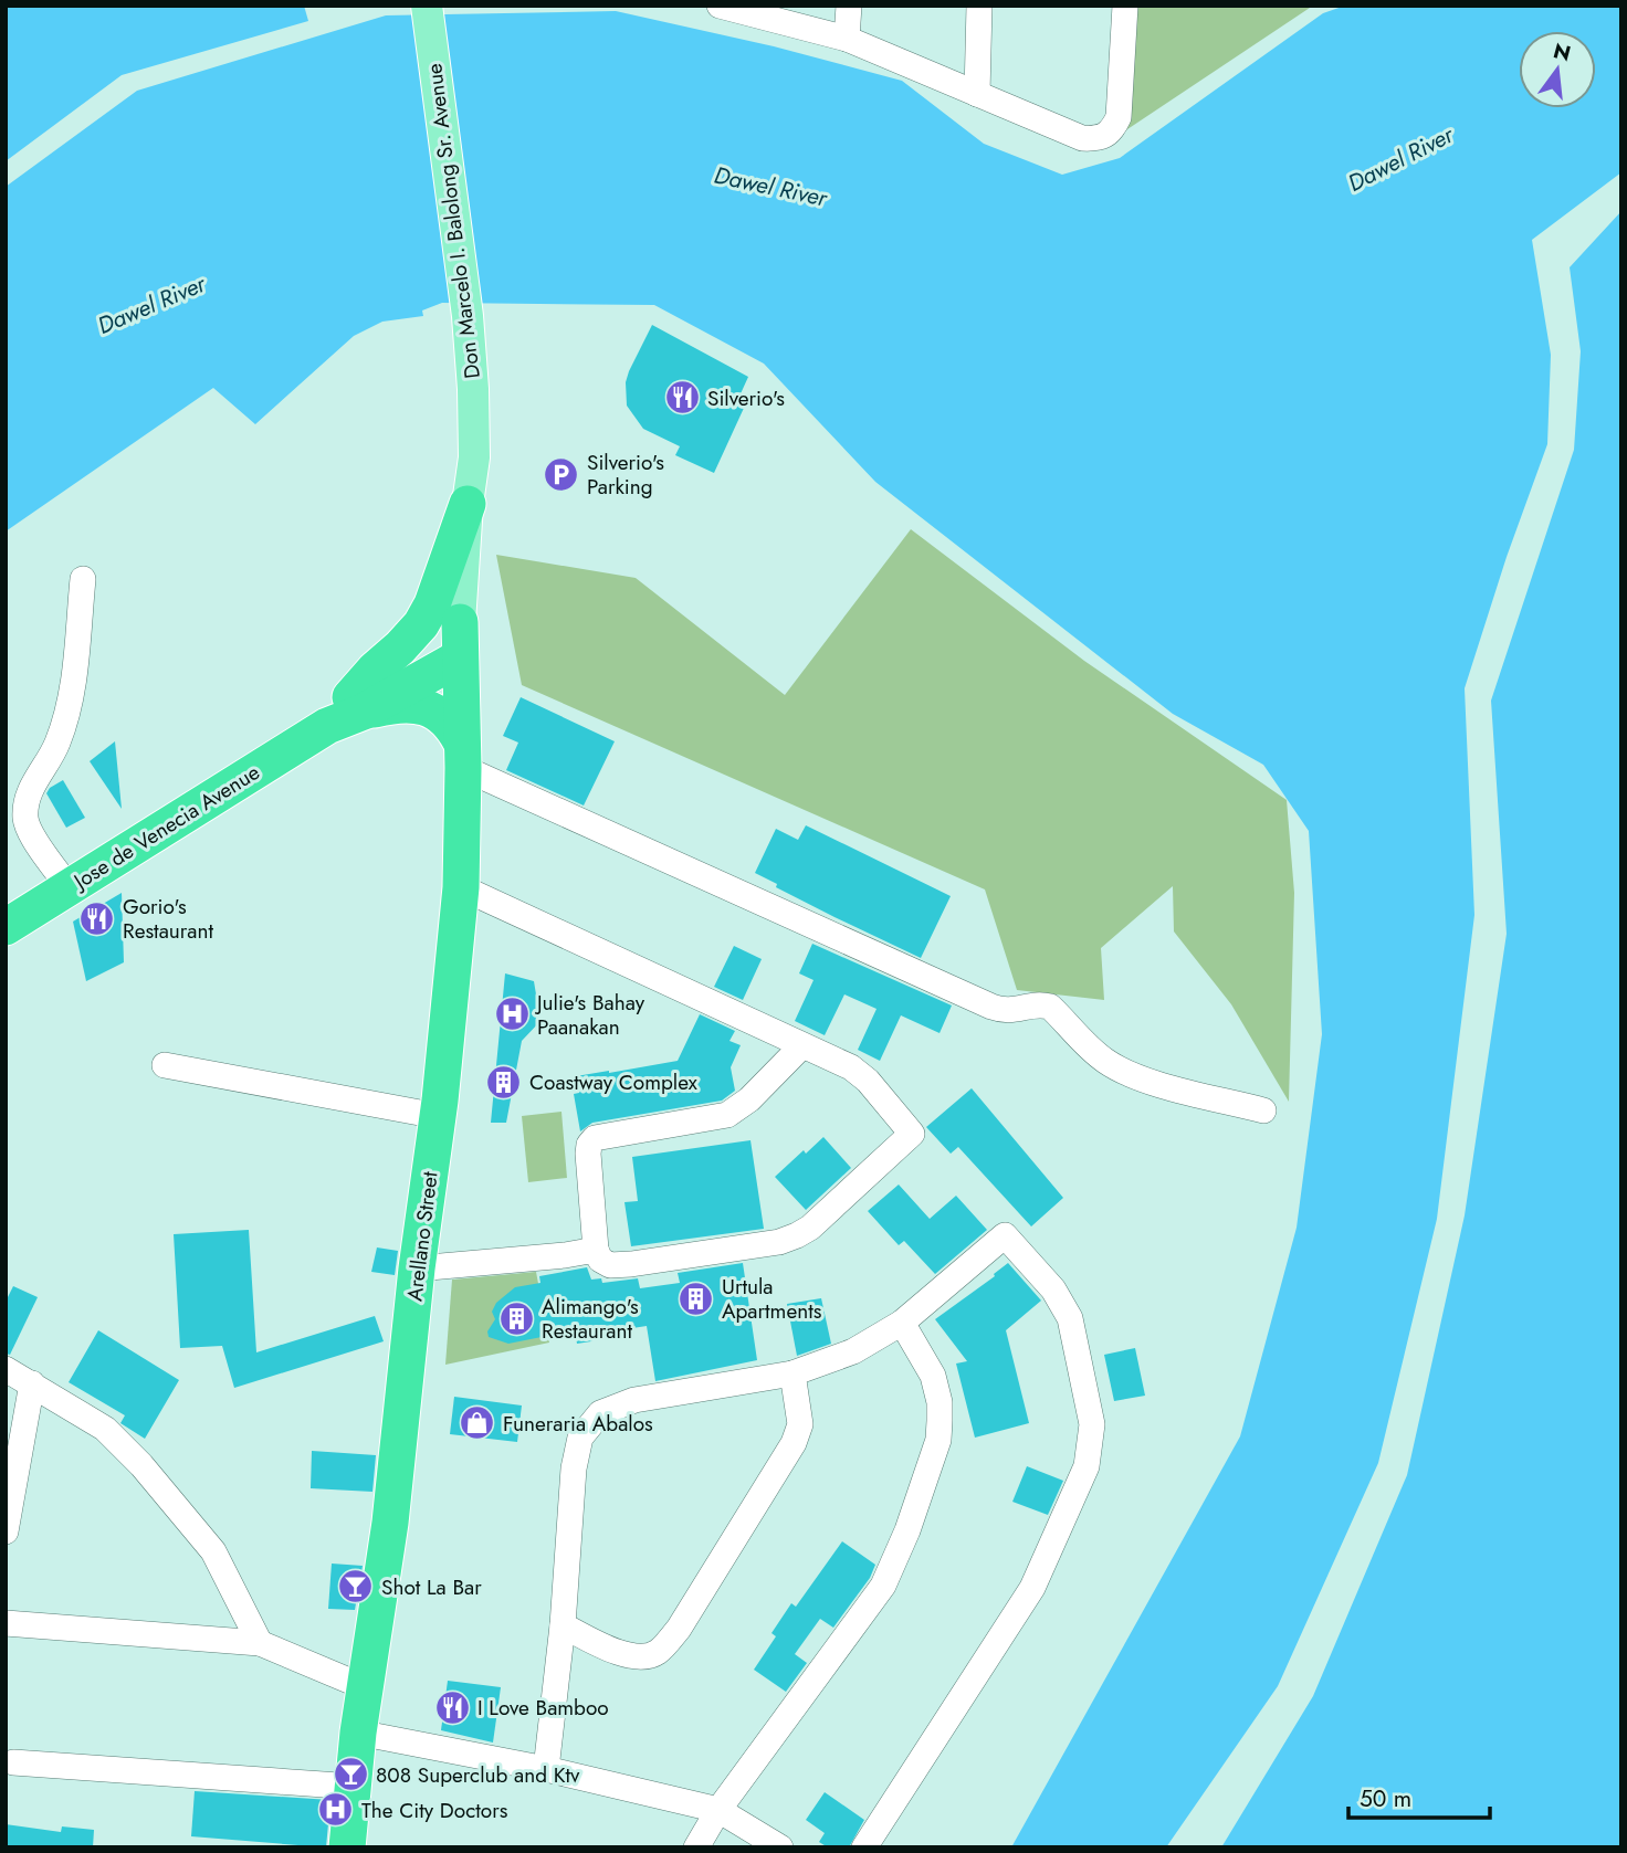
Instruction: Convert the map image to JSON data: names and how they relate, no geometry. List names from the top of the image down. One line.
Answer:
{"streets":{"highway":["Jose de Venecia Avenue","Arellano Street"],"main road":["Don Marcelo I. Balolong Sr. Avenue"]},"crossings":[["Don Marcelo I. Balolong Sr. Avenue","Jose de Venecia Avenue"],["Don Marcelo I. Balolong Sr. Avenue","Arellano Street"],["Jose de Venecia Avenue","Arellano Street"]],"water":["Dawel River"],"places":{"restaurant":["Silverio's","Gorio's Restaurant","I Love Bamboo"],"parking":["Silverio's Parking"],"hospital":["Julie's Bahay Paanakan","The City Doctors"],"building":["Coastway Complex","Urtula Apartments","Alimango's Restaurant"],"shop":["Funeraria Abalos"],"bar":["Shot La Bar","808 Superclub and Ktv"]},"scale_bar":"50 m","north":"top"}
